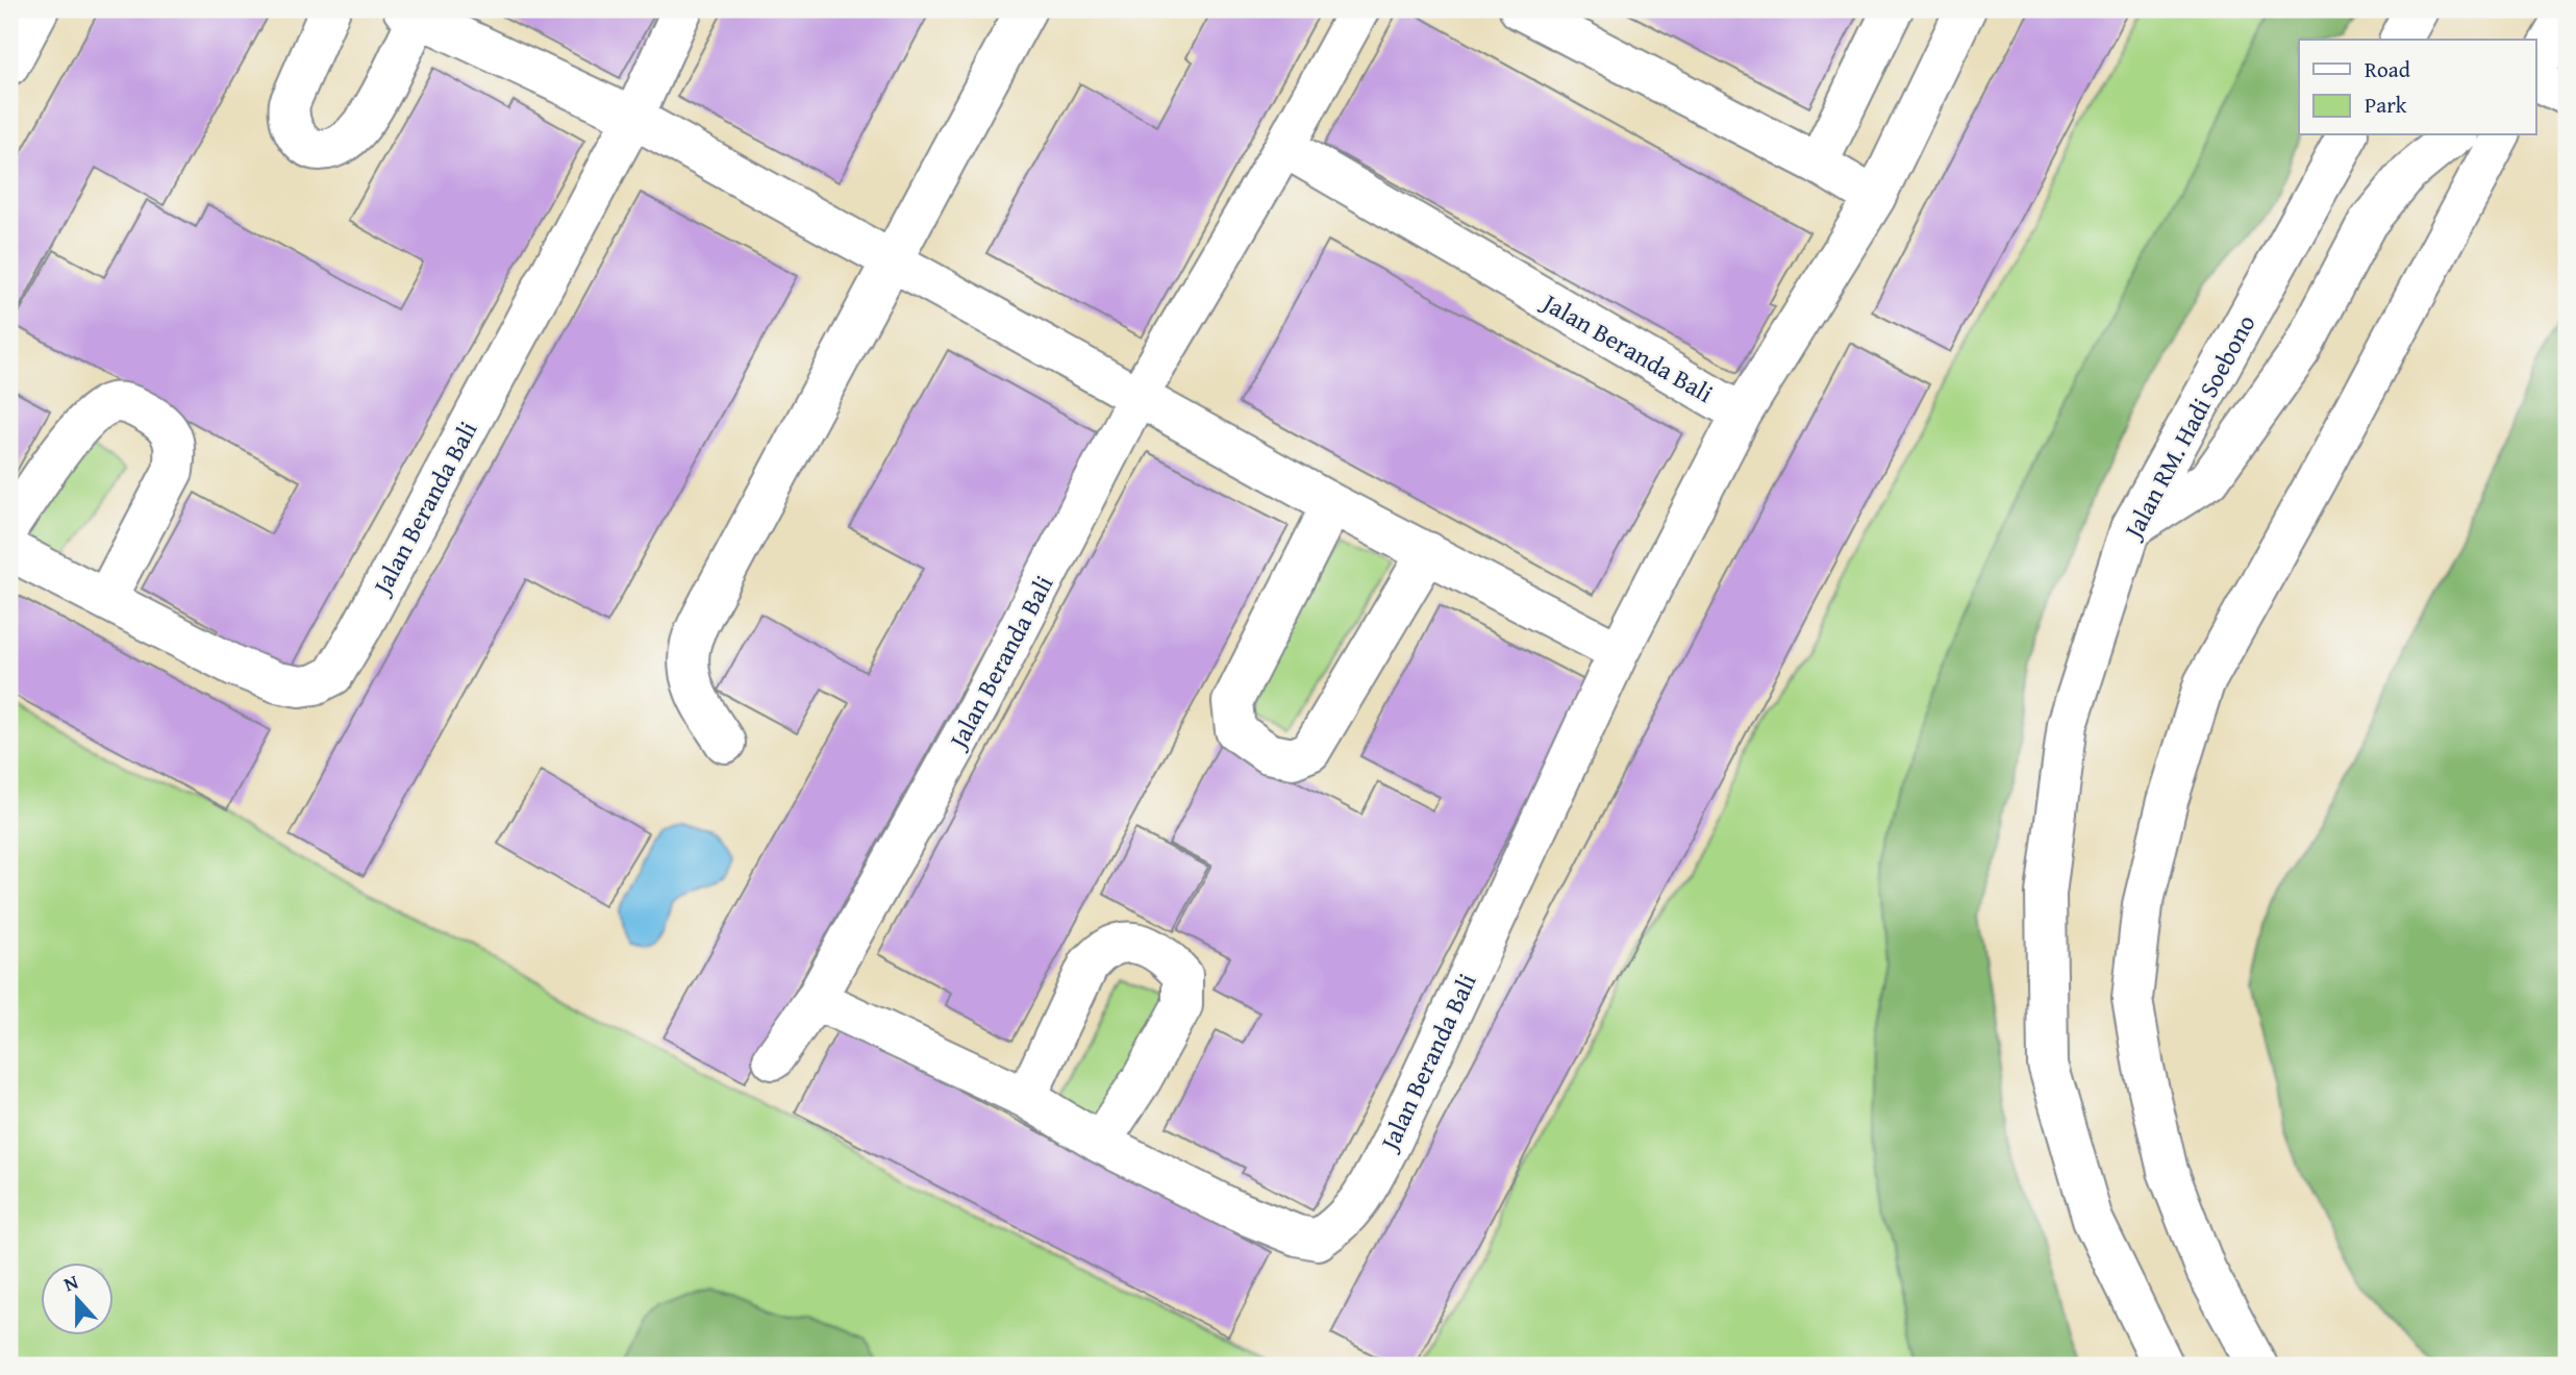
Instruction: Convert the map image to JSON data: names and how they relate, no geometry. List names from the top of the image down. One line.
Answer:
{"streets":{"street":["Jalan Beranda Bali","Jalan RM. Hadi Soebono"]},"legend":["Road","Park"],"north":"top"}
